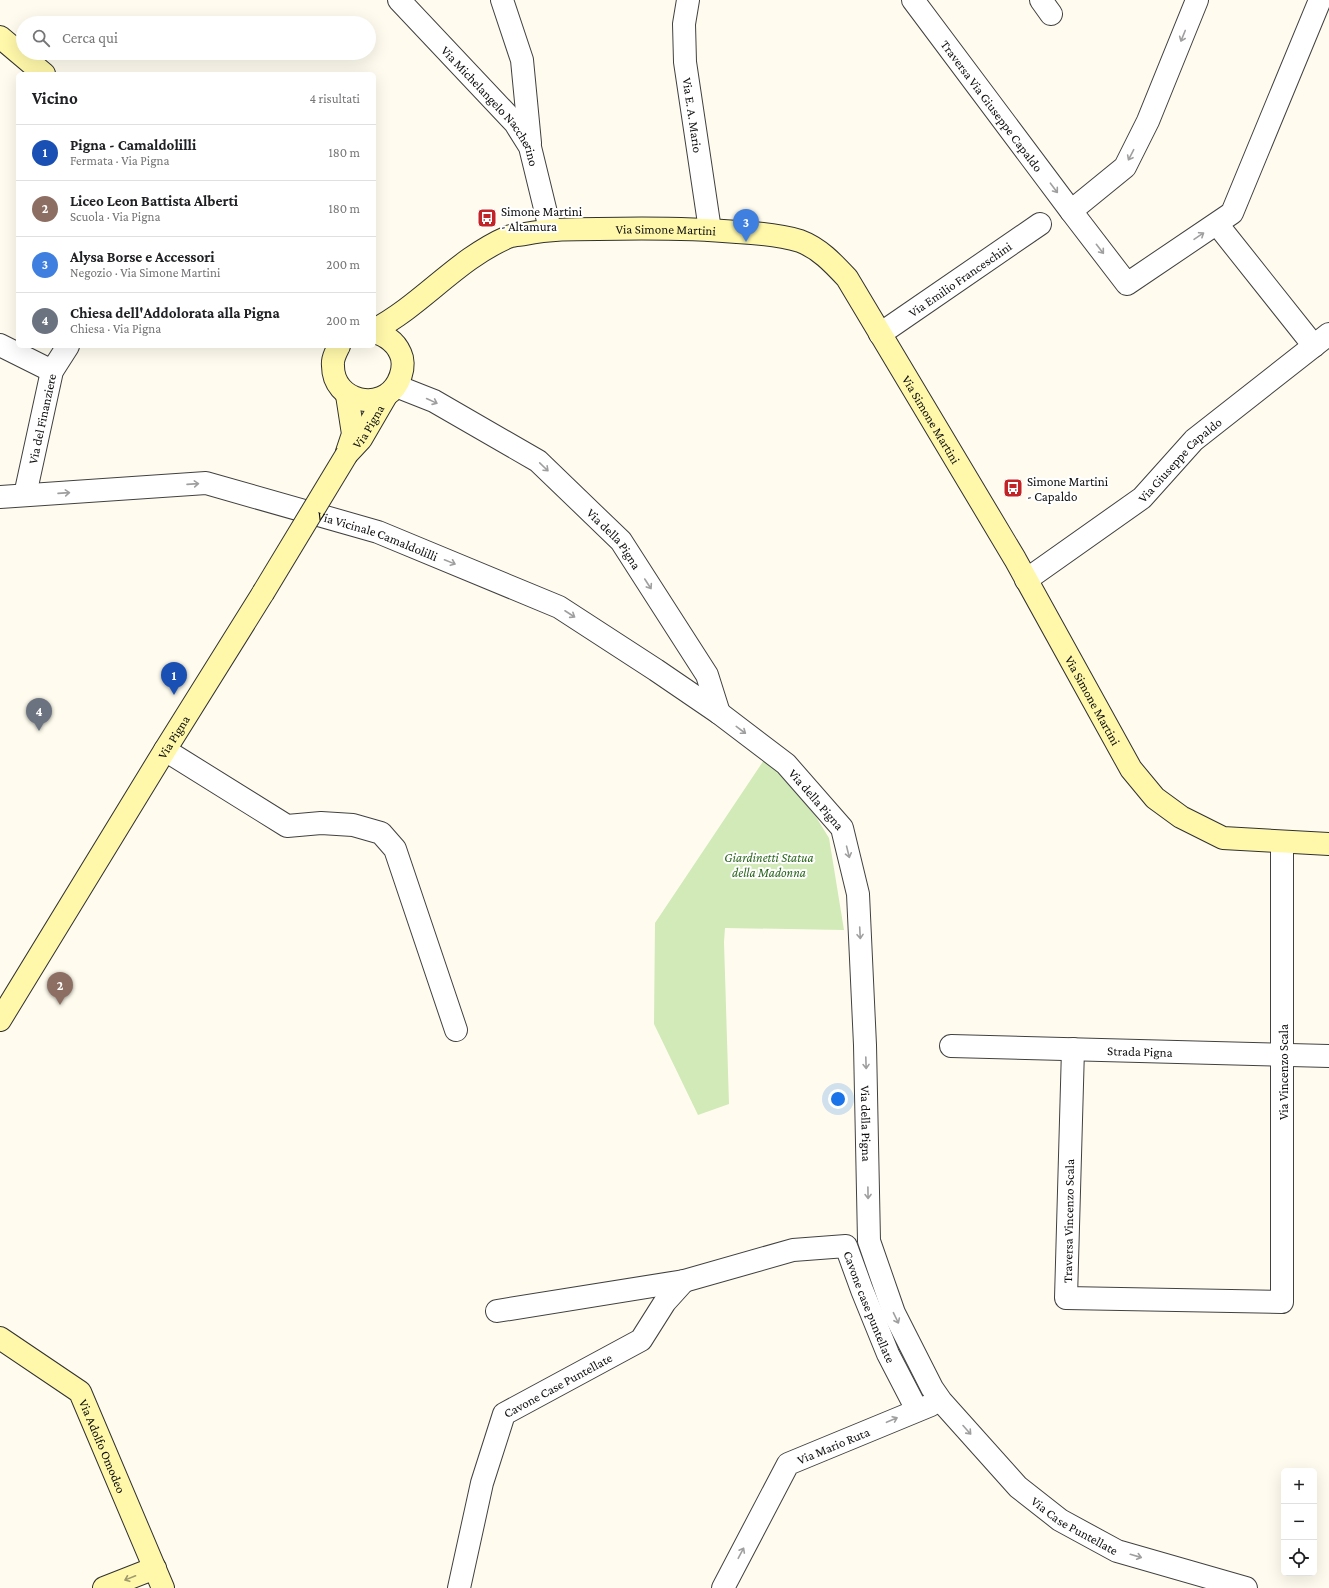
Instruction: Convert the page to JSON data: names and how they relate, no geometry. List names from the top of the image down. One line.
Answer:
{"streets":{"main road":["Via Simone Martini","Via Pigna","Via Adolfo Omodeo"],"street":["Traversa Via Giuseppe Capaldo","Via Michelangelo Naccherino","Via E. A. Mario","Via Emilio Franceschini","Via del Finanziere","Via Giuseppe Capaldo","Via Vicinale Camaldolilli","Via della Pigna","Strada Pigna","Via Vincenzo Scala","Traversa Vincenzo Scala","Cavone case puntellate","Cavone Case Puntellate","Via Mario Ruta","Via Case Puntellate"]},"crossings":[["Via Michelangelo Naccherino","Via Simone Martini"],["Via E. A. Mario","Via Simone Martini"],["Via Simone Martini","Via Emilio Franceschini"],["Via Simone Martini","Via Pigna"],["Via Simone Martini","Via Giuseppe Capaldo"],["Via Simone Martini","Via Vincenzo Scala"],["Via del Finanziere","Via Vicinale Camaldolilli"],["Via Pigna","Via della Pigna"],["Via Vicinale Camaldolilli","Via della Pigna"],["Via della Pigna","Via Mario Ruta"],["Via della Pigna","Via Case Puntellate"],["Strada Pigna","Via Vincenzo Scala"],["Strada Pigna","Traversa Vincenzo Scala"],["Via Vincenzo Scala","Traversa Vincenzo Scala"],["Cavone case puntellate","Cavone Case Puntellate"],["Cavone case puntellate","Via Mario Ruta"],["Via Mario Ruta","Via Case Puntellate"]],"one_way":["Traversa Via Giuseppe Capaldo","Via Vicinale Camaldolilli","Via della Pigna","Via Mario Ruta","Via Case Puntellate"],"parks":["Giardinetti Statua della Madonna"],"places":{"bus stop":["Simone Martini - Altamura","Simone Martini - Capaldo"]},"page":{"search":"Cerca qui","heading":["Vicino","4 risultati"],"list":[{"mark":"1","name":"Pigna - Camaldolilli","note":"Fermata · Via Pigna","value":"180 m"},{"mark":"2","name":"Liceo Leon Battista Alberti","note":"Scuola · Via Pigna","value":"180 m"},{"mark":"3","name":"Alysa Borse e Accessori","note":"Negozio · Via Simone Martini","value":"200 m"},{"mark":"4","name":"Chiesa dell'Addolorata alla Pigna","note":"Chiesa · Via Pigna","value":"200 m"}],"pins":["3","1","4","2"],"map_buttons":["+","−"]}}
